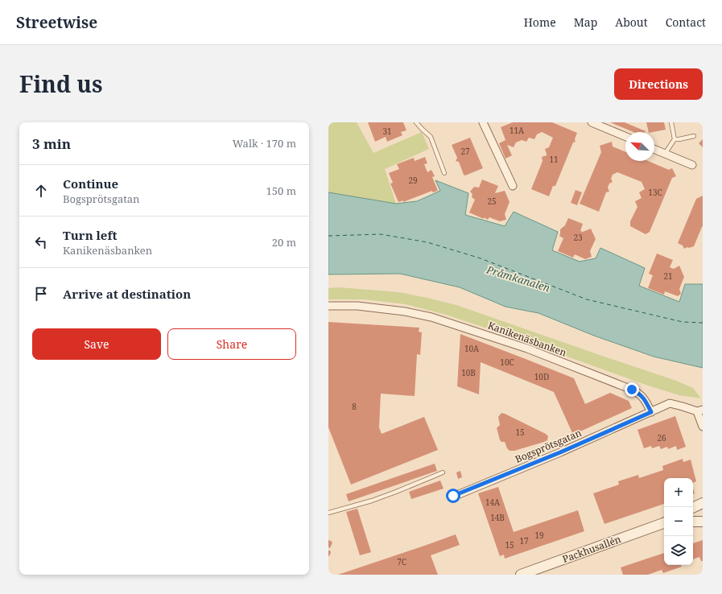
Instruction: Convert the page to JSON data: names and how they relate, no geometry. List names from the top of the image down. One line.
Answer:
{"streets":{"street":["Kanikenäsbanken","Bogsprötsgatan","Packhusallén"]},"crossings":[["Kanikenäsbanken","Bogsprötsgatan"]],"water":["Pråmkanalen"],"house_numbers":["11A","31","27","11","29","13C","25","23","21","10A","10C","10B","10D","8","15","26","14A","14B","19","17","15","7C"],"north":"top left","page":{"header":"Streetwise","nav":["Home","Map","About","Contact"],"title":"Find us","buttons":["Directions",["Save","Share"]],"heading":["3 min","Walk · 170 m"],"list":[["Continue","Bogsprötsgatan","150 m"],["Turn left","Kanikenäsbanken","20 m"],"Arrive at destination"],"map_buttons":["+","−"]}}
